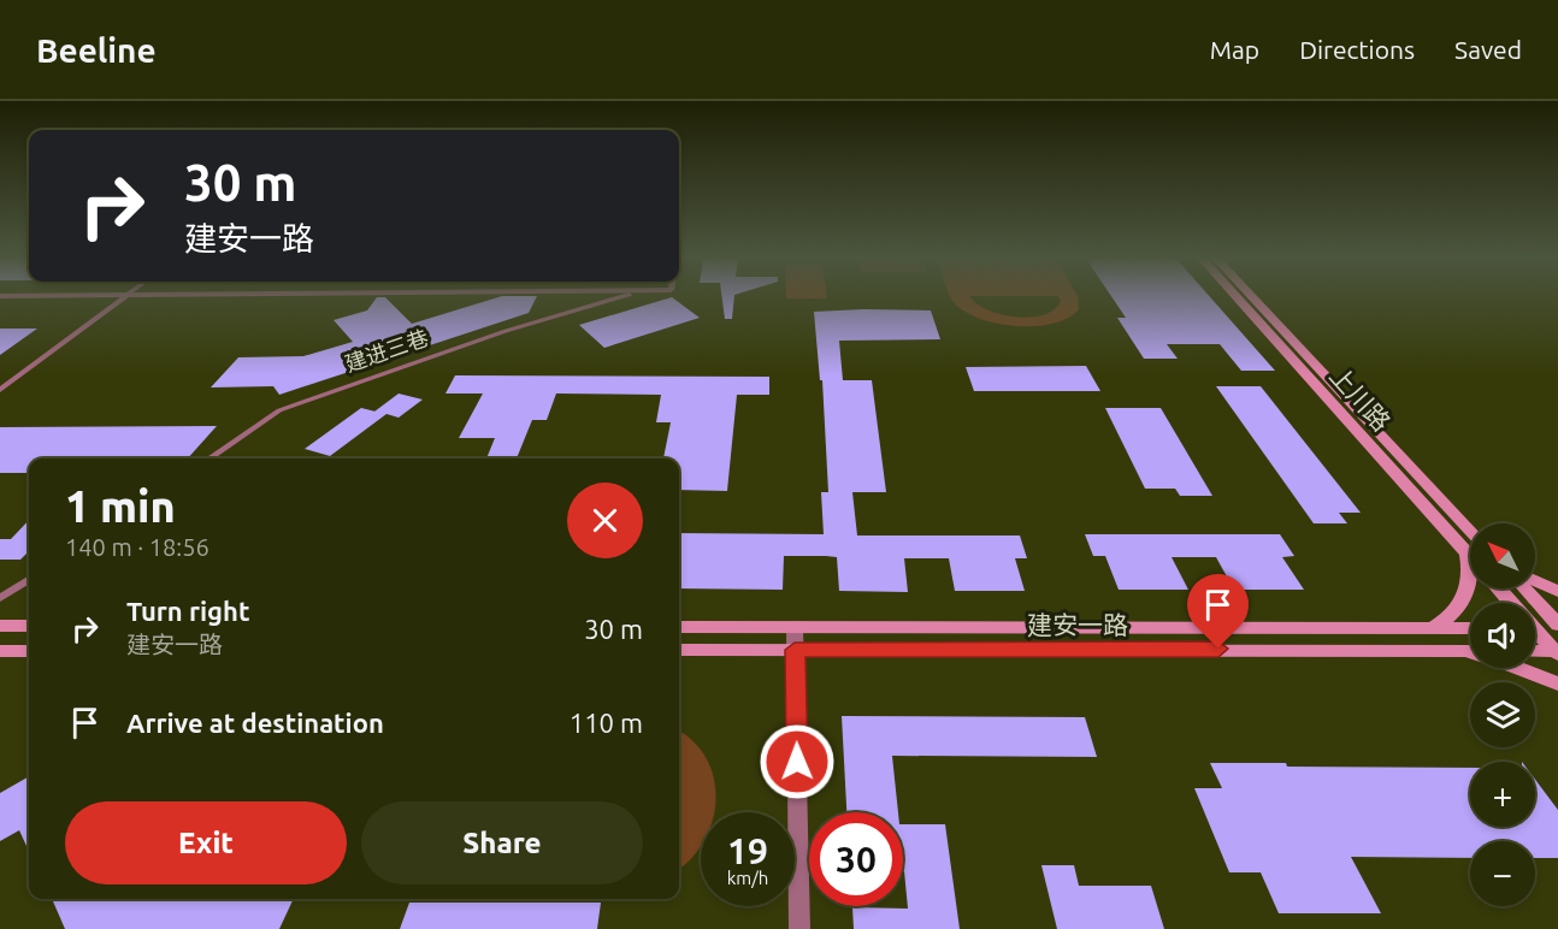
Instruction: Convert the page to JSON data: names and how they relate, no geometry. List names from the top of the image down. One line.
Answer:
{"streets":{"main road":["上川路","建安一路"],"lane":["建进三巷"]},"north":"top left","page":{"header":"Beeline","nav":["Map","Directions","Saved"],"turn":["30 m","建安一路"],"heading":["1 min","140 m · 18:56"],"map_buttons":["+","−"],"list":[{"name":"Turn right","note":"建安一路","value":"30 m"},{"name":"Arrive at destination","value":"110 m"}],"buttons":["Exit","Share"],"speed":"19 km/h","limit":"30"}}
